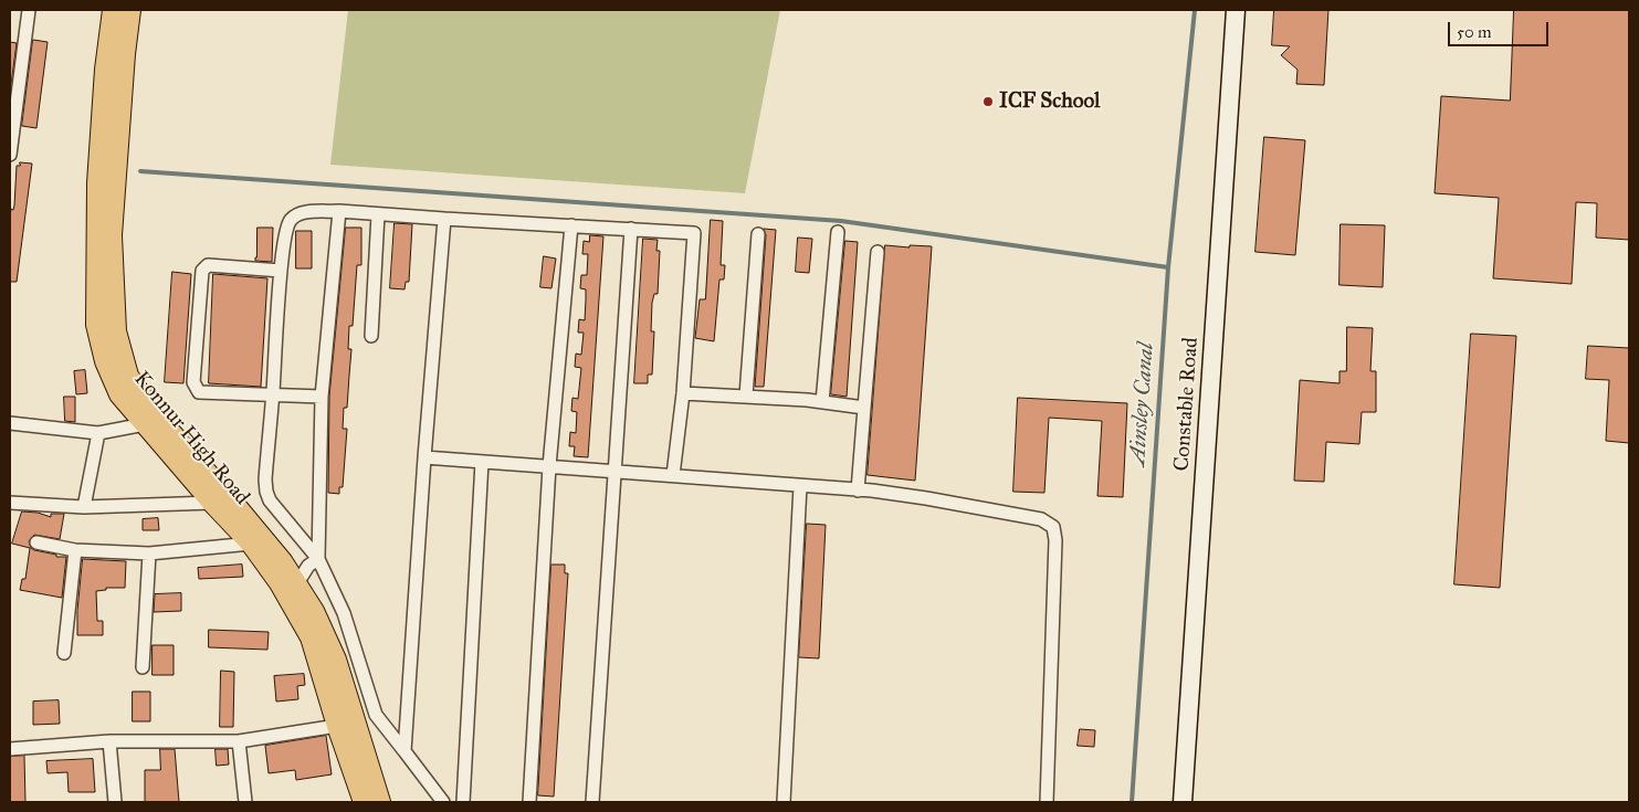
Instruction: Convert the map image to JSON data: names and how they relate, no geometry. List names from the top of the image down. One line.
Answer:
{"streets":{"main road":["Konnur High Road"],"street":["Constable Road"]},"water":["Ainsley Canal"],"places":["ICF School"],"scale_bar":"50 m"}
